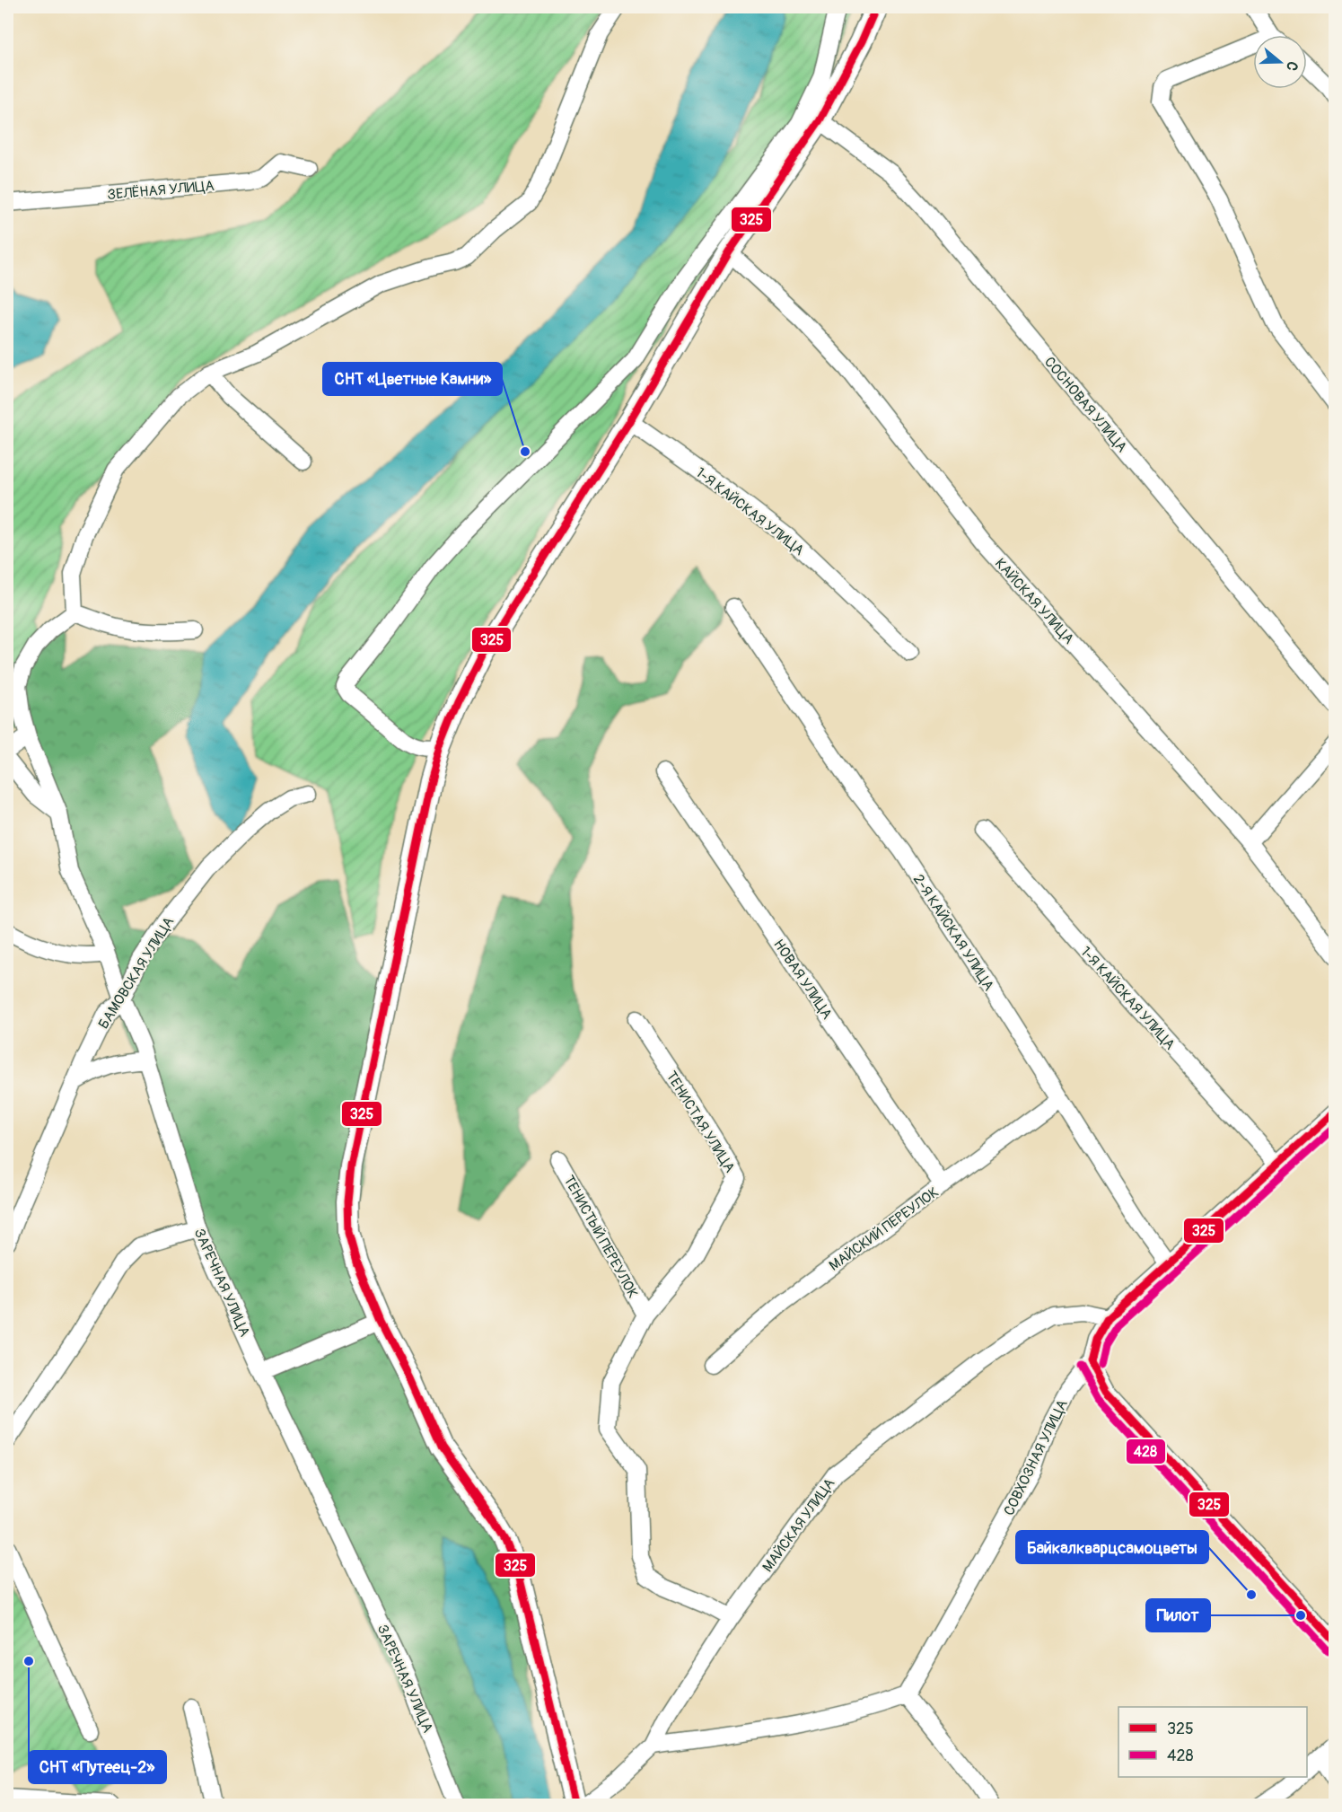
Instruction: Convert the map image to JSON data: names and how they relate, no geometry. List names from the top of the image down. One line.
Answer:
{"streets":{"street":["ЗЕЛЁНАЯ УЛИЦА","СОСНОВАЯ УЛИЦА","1-Я КАЙСКАЯ УЛИЦА","КАЙСКАЯ УЛИЦА","2-Я КАЙСКАЯ УЛИЦА","БАМОВСКАЯ УЛИЦА","НОВАЯ УЛИЦА","ТЕНИСТАЯ УЛИЦА","МАЙСКИЙ ПЕРЕУЛОК","ТЕНИСТЫЙ ПЕРЕУЛОК","ЗАРЕЧНАЯ УЛИЦА","СОВХОЗНАЯ УЛИЦА","МАЙСКАЯ УЛИЦА"]},"crossings":[["1-Я КАЙСКАЯ УЛИЦА","СОВХОЗНАЯ УЛИЦА"],["2-Я КАЙСКАЯ УЛИЦА","МАЙСКИЙ ПЕРЕУЛОК"],["2-Я КАЙСКАЯ УЛИЦА","СОВХОЗНАЯ УЛИЦА"],["БАМОВСКАЯ УЛИЦА","ЗАРЕЧНАЯ УЛИЦА"],["НОВАЯ УЛИЦА","МАЙСКИЙ ПЕРЕУЛОК"],["ТЕНИСТАЯ УЛИЦА","ТЕНИСТЫЙ ПЕРЕУЛОК"],["ТЕНИСТАЯ УЛИЦА","МАЙСКАЯ УЛИЦА"],["СОВХОЗНАЯ УЛИЦА","МАЙСКАЯ УЛИЦА"]],"places":["СНТ «Цветные Камни»","Байкалкварцсамоцветы","Пилот","СНТ «Путеец-2»"],"lines":["transit line 325","transit line 428"],"legend":["325","428"],"north":"right"}
